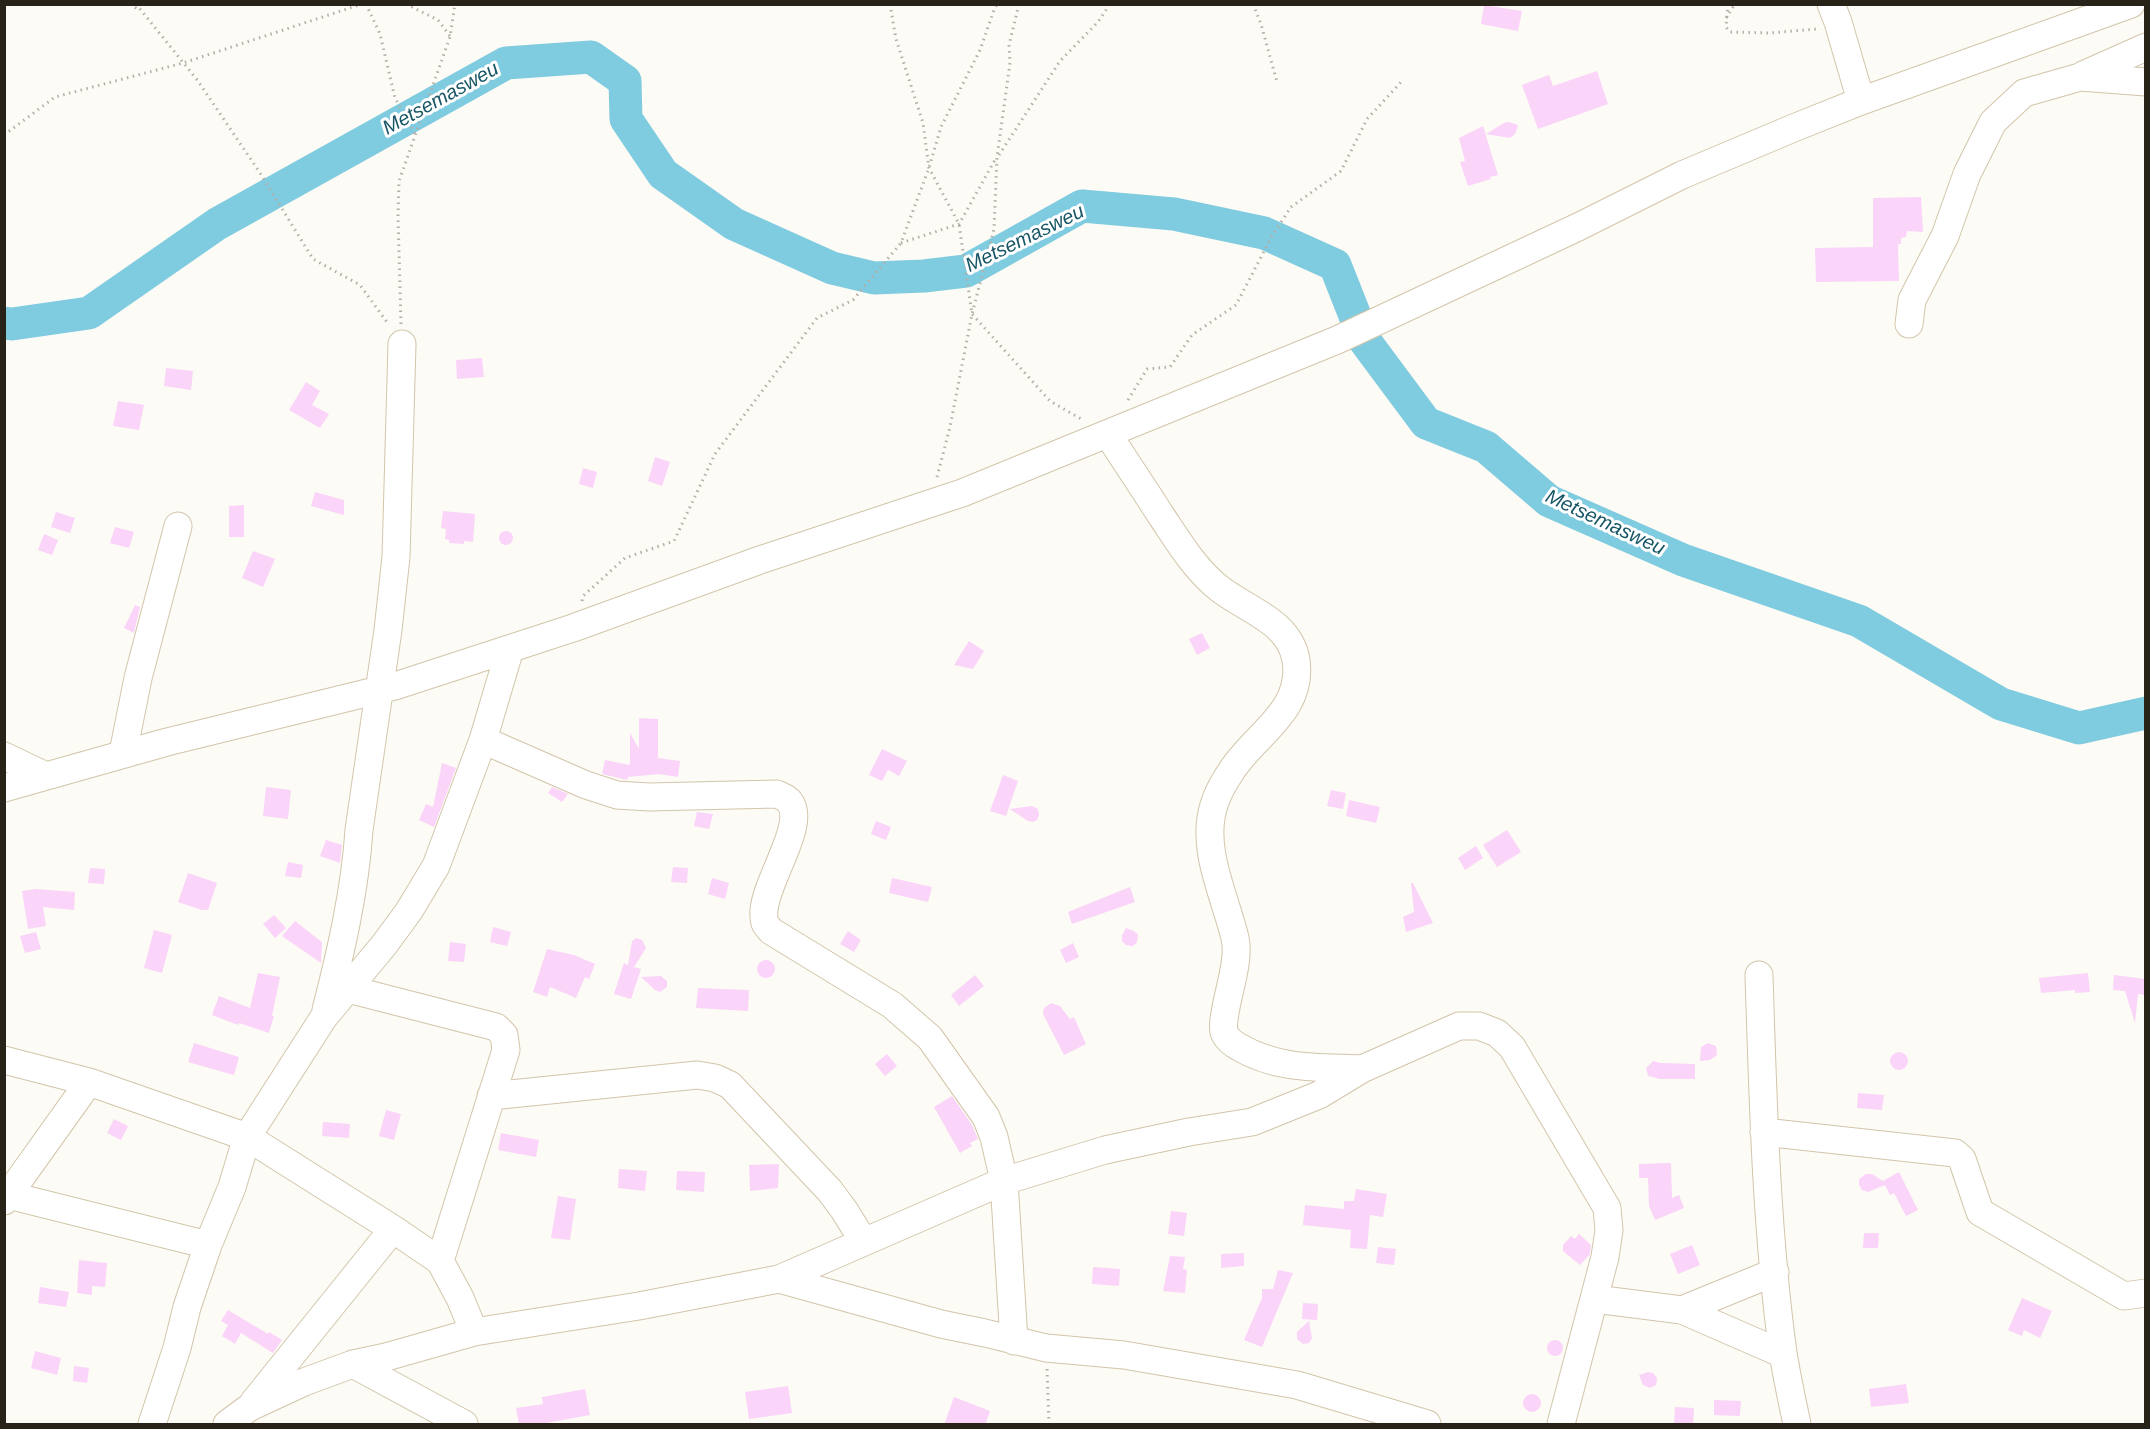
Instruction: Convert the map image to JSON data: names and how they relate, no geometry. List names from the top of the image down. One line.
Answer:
{"water":["Metsemasweu"]}
